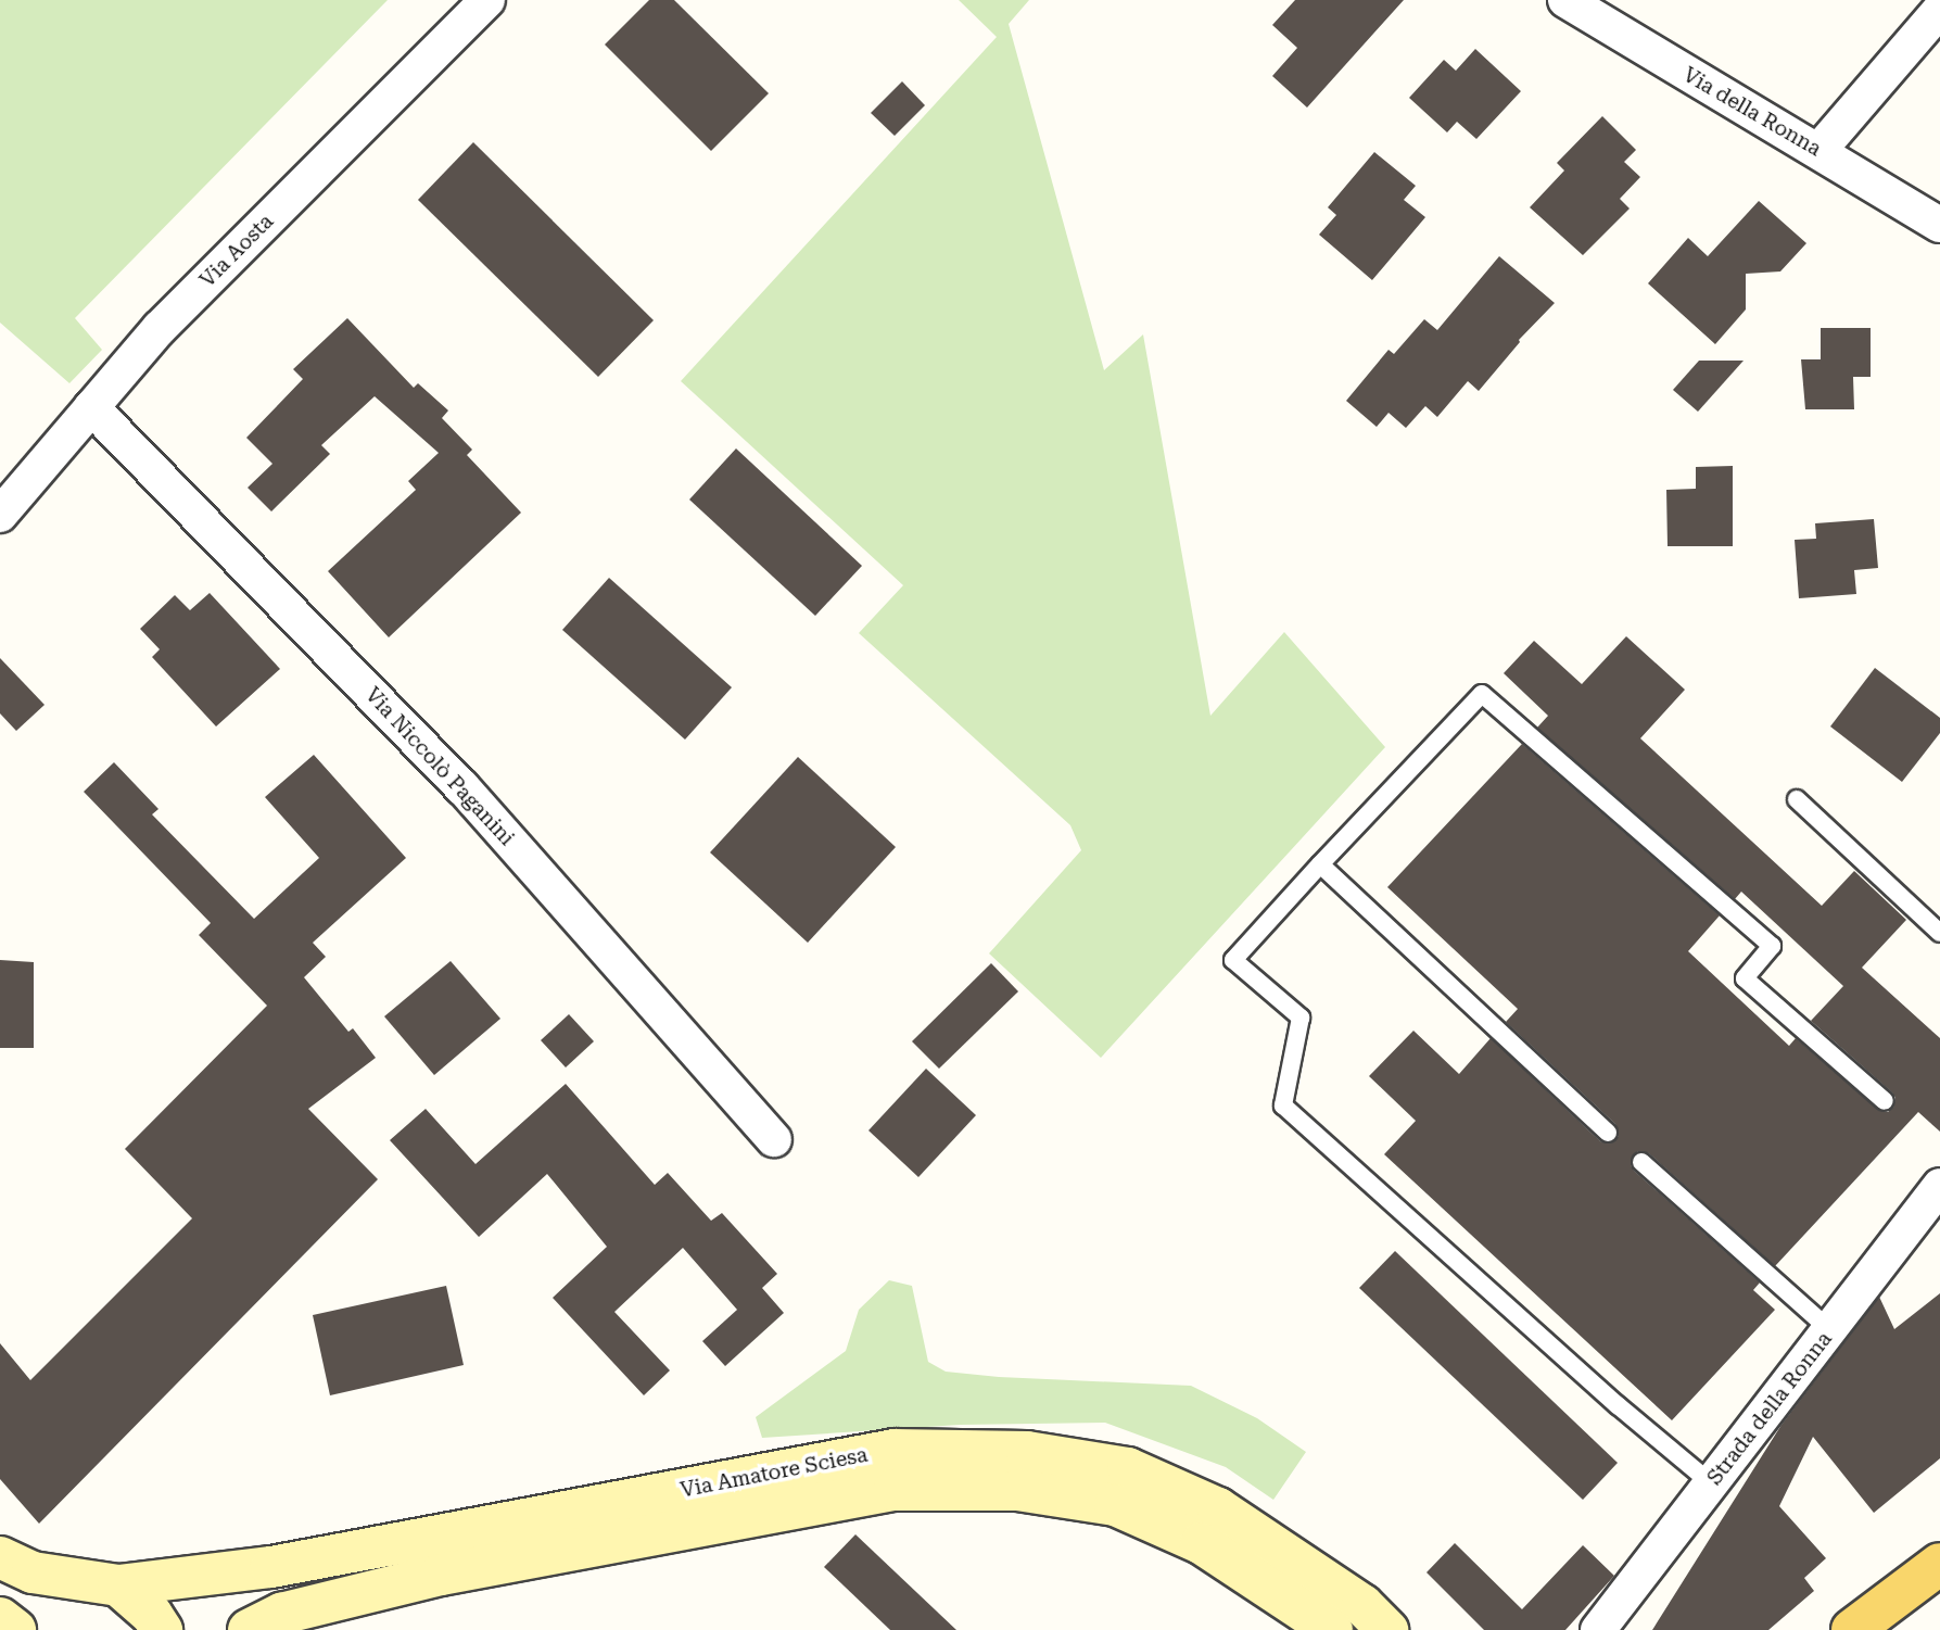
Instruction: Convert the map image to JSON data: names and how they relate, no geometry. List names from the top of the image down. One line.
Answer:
{"streets":{"street":["Via della Ronna","Via Aosta","Via Niccolò Paganini","Strada della Ronna","Via Amatore Sciesa"]},"crossings":[["Via Aosta","Via Niccolò Paganini"]]}
